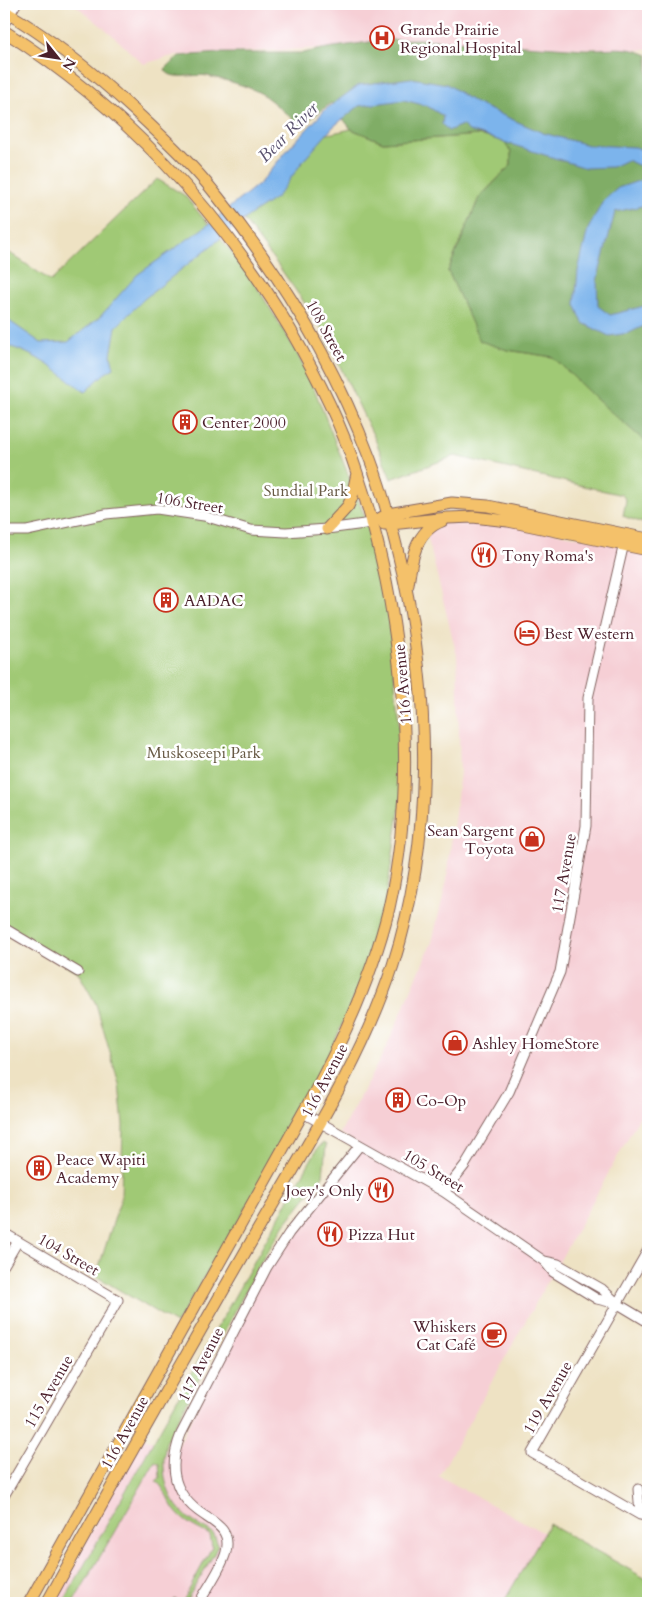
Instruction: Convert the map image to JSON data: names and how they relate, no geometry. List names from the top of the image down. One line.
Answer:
{"streets":{"main road":["108 Street","116 Avenue"],"street":["106 Street","117 Avenue","105 Street","104 Street","115 Avenue","119 Avenue"]},"crossings":[["108 Street","106 Street"],["108 Street","116 Avenue"],["106 Street","116 Avenue"],["116 Avenue","105 Street"],["117 Avenue","105 Street"],["105 Street","119 Avenue"],["104 Street","115 Avenue"]],"water":["Bear River"],"parks":["Sundial Park","Muskoseepi Park"],"places":{"hospital":["Grande Prairie Regional Hospital"],"building":["Center 2000","AADAC","Co-Op","Peace Wapiti Academy"],"restaurant":["Tony Roma's","Joey's Only","Pizza Hut"],"hotel":["Best Western"],"shop":["Sean Sargent Toyota","Ashley HomeStore"],"cafe":["Whiskers Cat Café"]},"north":"bottom right"}
